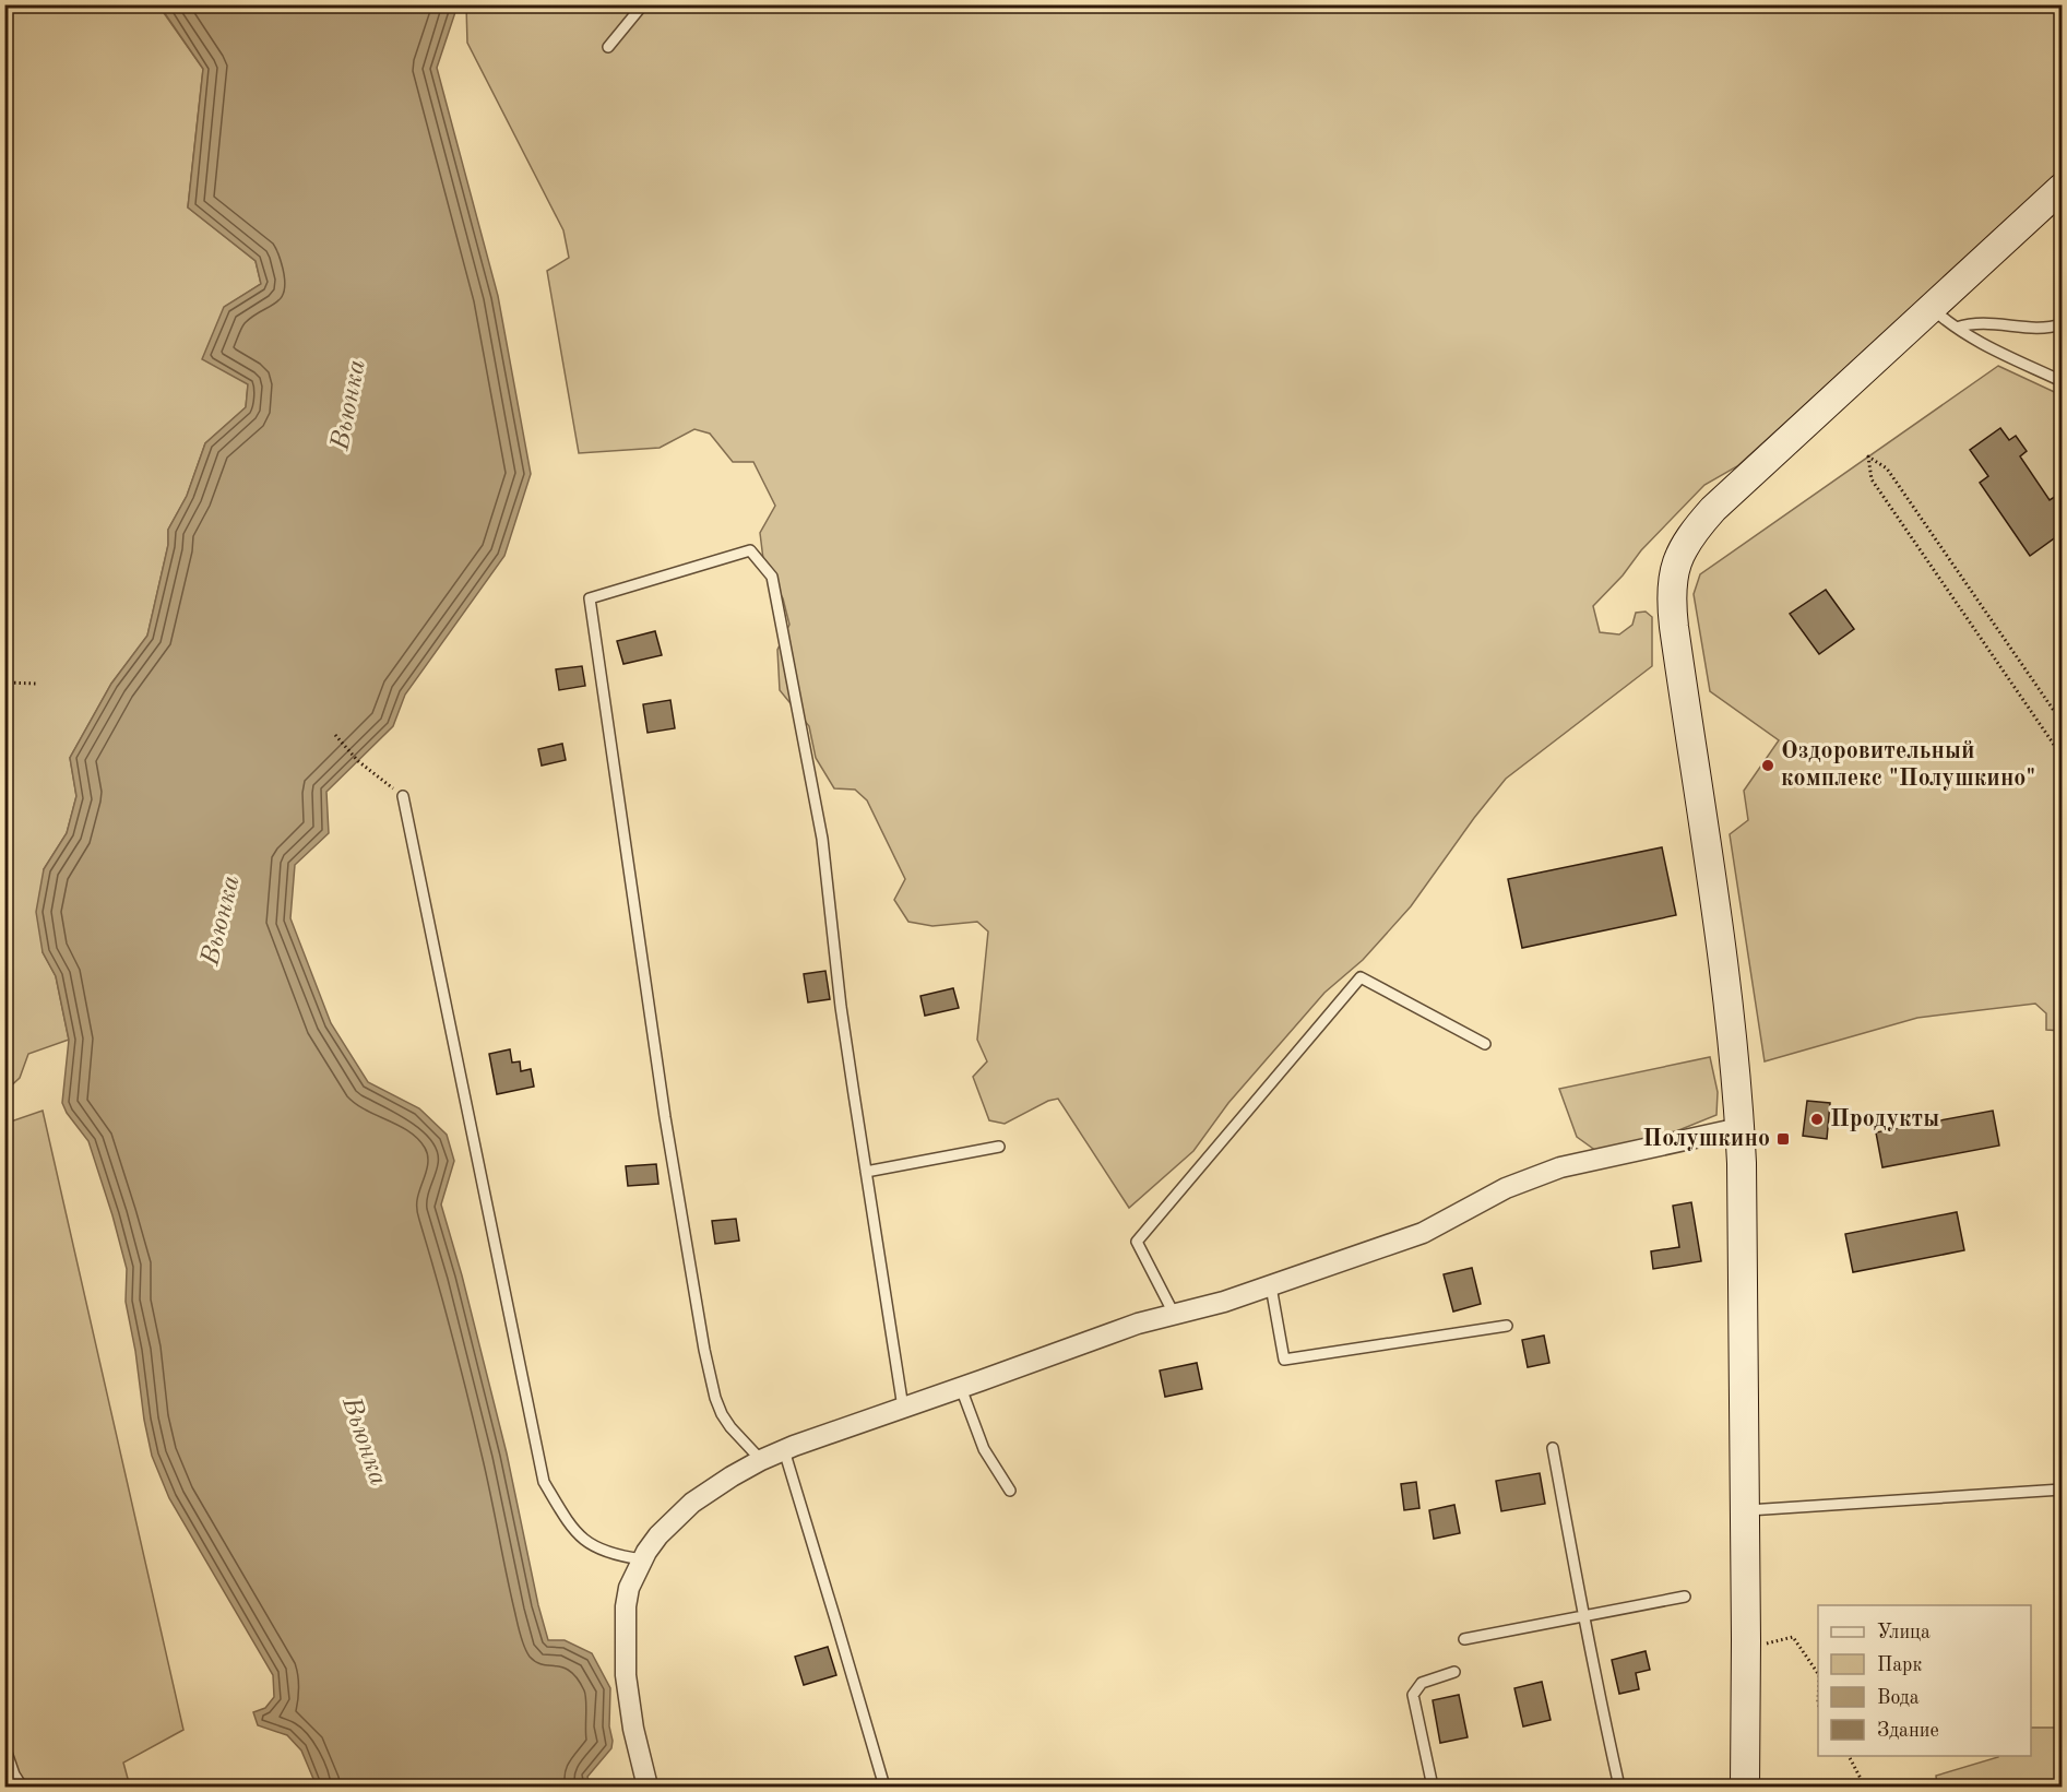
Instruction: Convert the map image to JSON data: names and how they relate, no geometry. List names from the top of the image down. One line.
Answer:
{"water":["Вьюнка"],"places":{"other":["Оздоровительный комплекс \"Полушкино\"","Продукты"],"transit":["Полушкино"]},"legend":["Улица","Парк","Вода","Здание"]}
